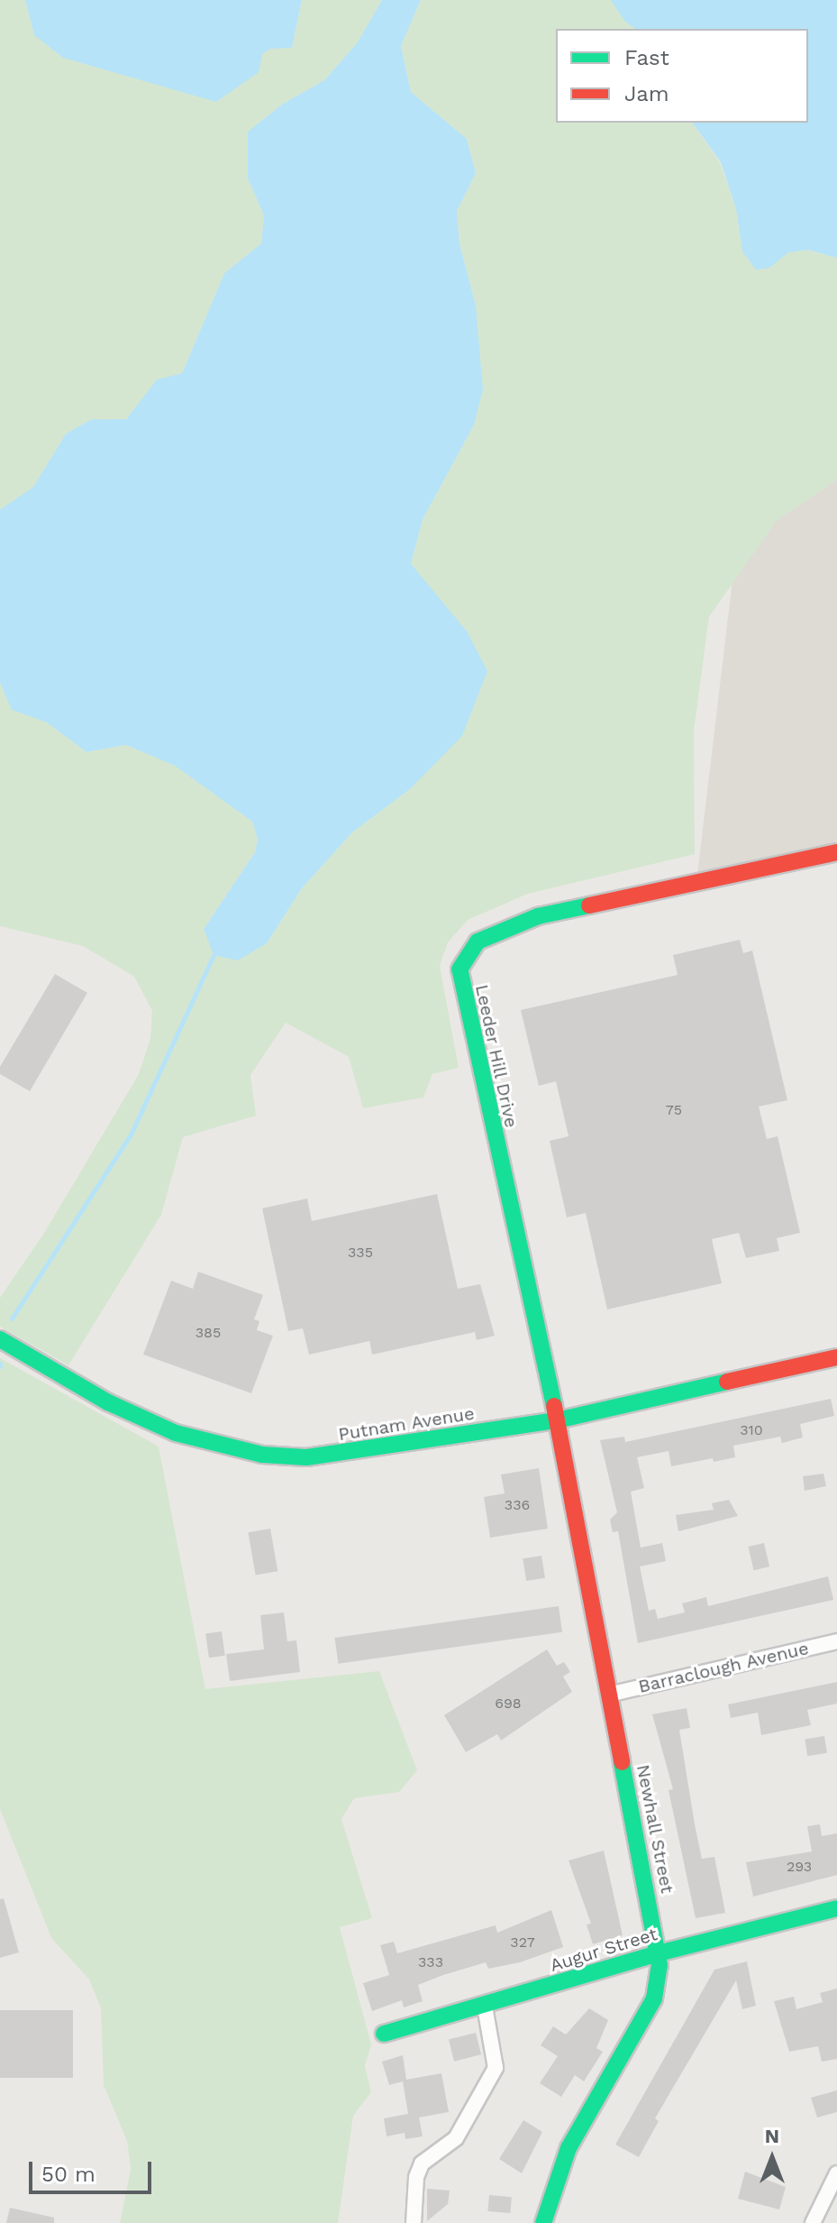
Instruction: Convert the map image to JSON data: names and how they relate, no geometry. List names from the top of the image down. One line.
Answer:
{"streets":{"street":["Leeder Hill Drive","Putnam Avenue","Barraclough Avenue","Newhall Street","Augur Street"]},"crossings":[["Leeder Hill Drive","Putnam Avenue"],["Leeder Hill Drive","Newhall Street"],["Putnam Avenue","Newhall Street"],["Barraclough Avenue","Newhall Street"],["Newhall Street","Augur Street"]],"house_numbers":["75","335","385","310","336","698","293","327","333"],"legend":["Fast","Jam"],"scale_bar":"50 m","north":"top"}
